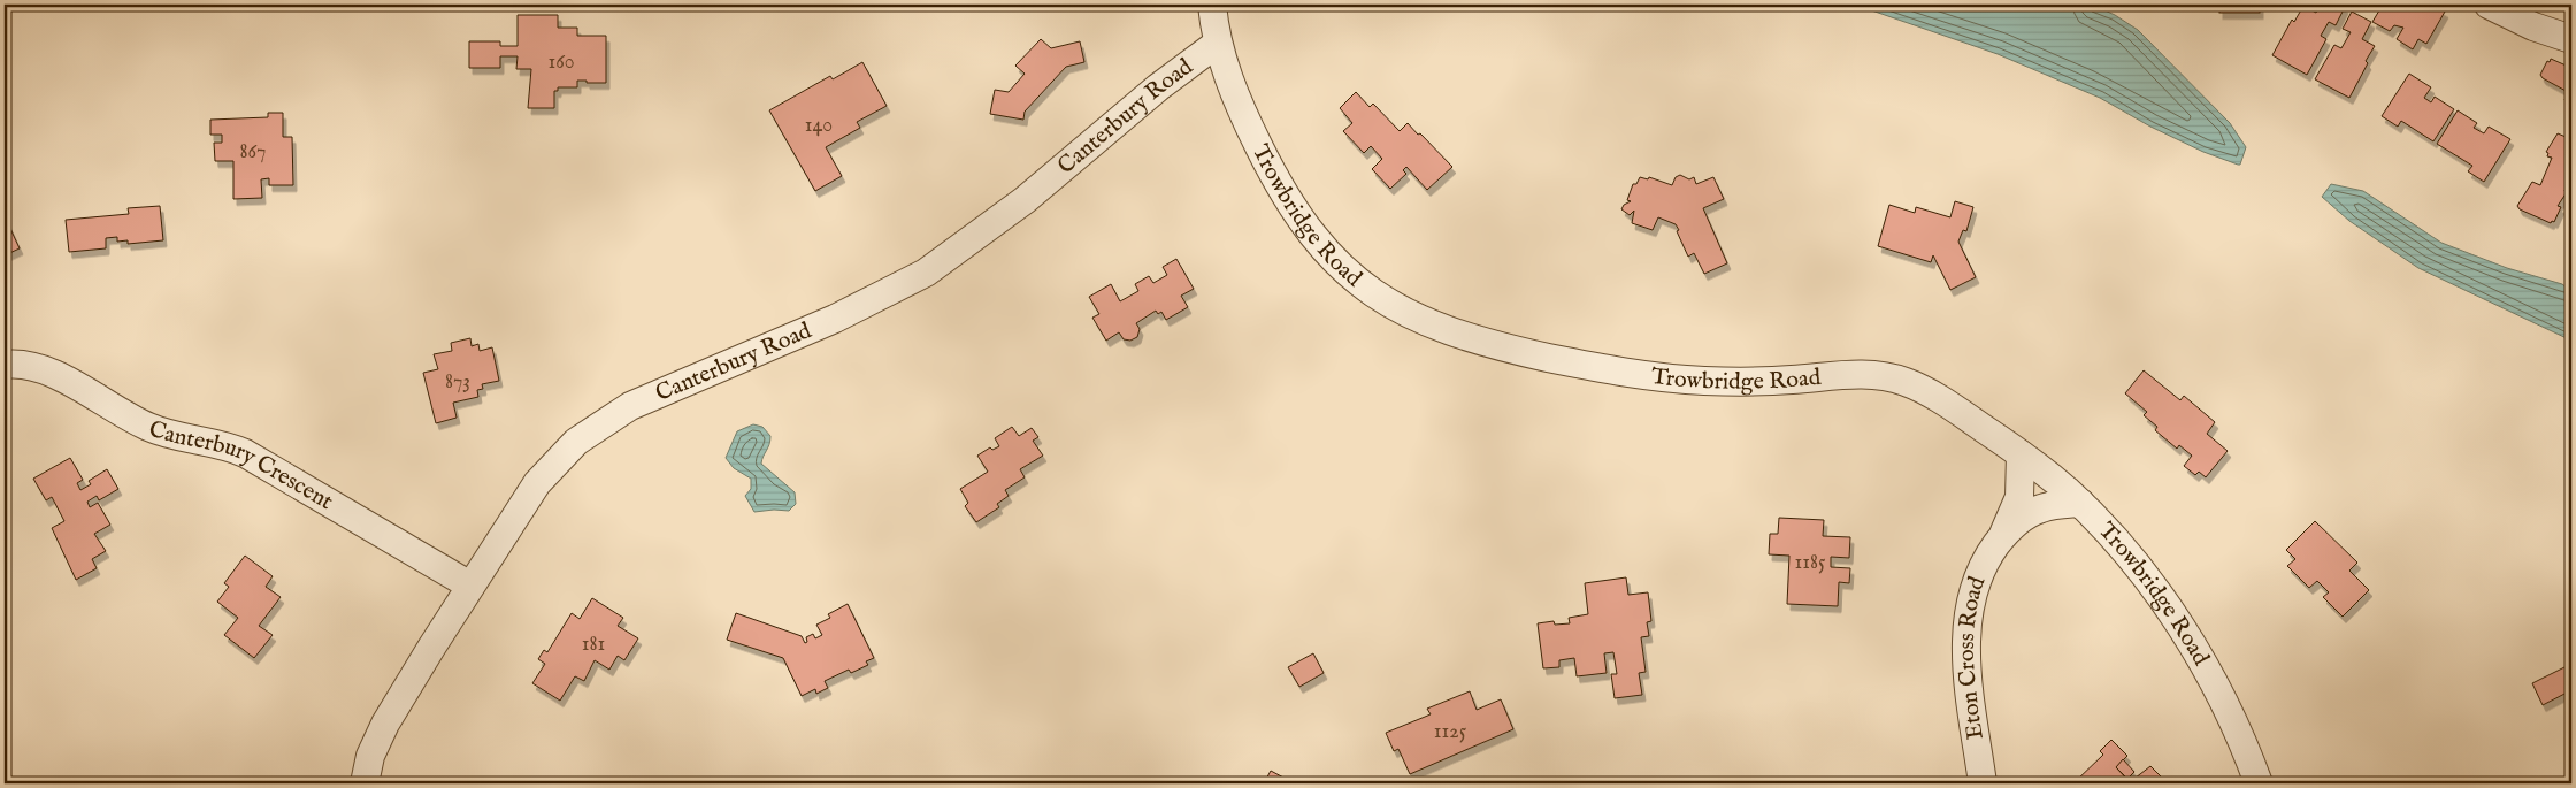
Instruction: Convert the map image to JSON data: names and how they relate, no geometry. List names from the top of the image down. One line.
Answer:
{"streets":{"street":["Canterbury Road","Trowbridge Road","Canterbury Crescent","Eton Cross Road"]},"crossings":[["Canterbury Road","Trowbridge Road"],["Canterbury Road","Canterbury Crescent"],["Trowbridge Road","Eton Cross Road"]],"house_numbers":["160","140","867","873","1185","181","1125"]}
